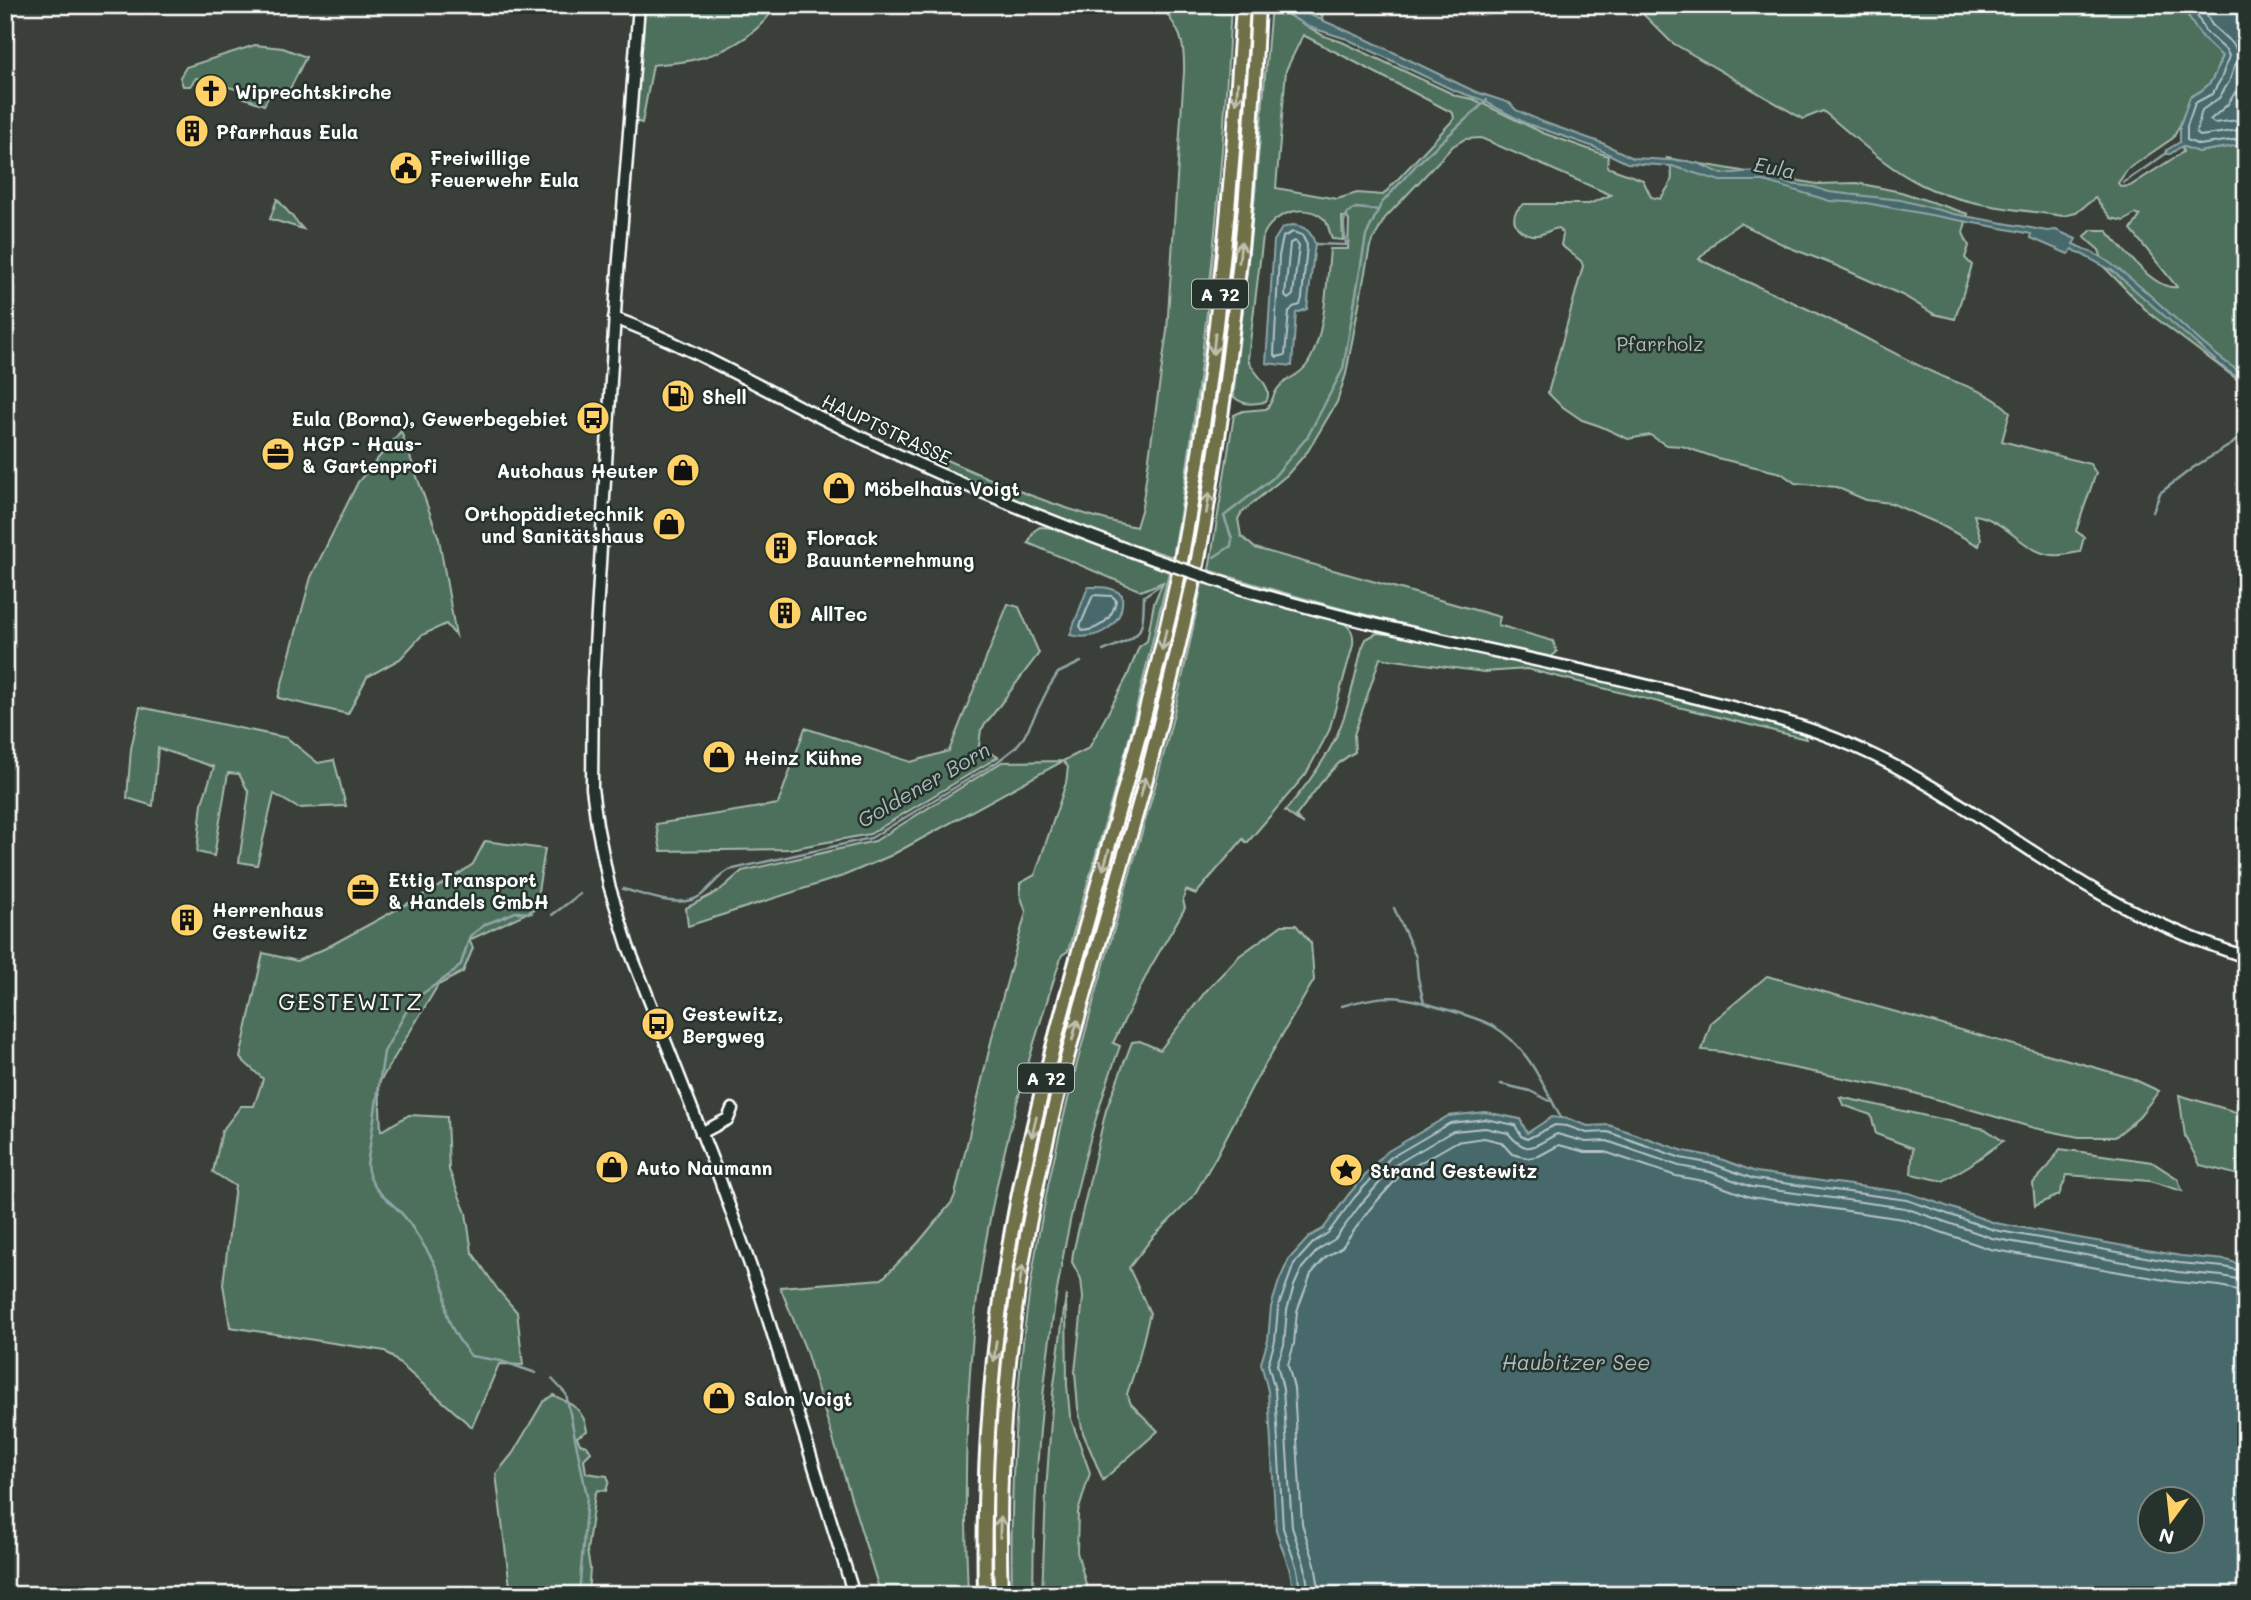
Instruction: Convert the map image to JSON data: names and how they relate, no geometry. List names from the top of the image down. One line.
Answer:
{"streets":{"highway":["A 72"],"street":["HAUPTSTRASSE"]},"districts":["GESTEWITZ"],"water":["Eula","Goldener Born","Haubitzer See"],"parks":["Pfarrholz"],"places":{"church":["Wiprechtskirche"],"building":["Pfarrhaus Eula","Florack Bauunternehmung","AllTec","Herrenhaus Gestewitz"],"public building":["Freiwillige Feuerwehr Eula"],"fuel station":["Shell"],"bus stop":["Eula (Borna), Gewerbegebiet","Gestewitz, Bergweg"],"office":["HGP - Haus- & Gartenprofi","Ettig Transport & Handels GmbH"],"shop":["Autohaus Heuter","Möbelhaus Voigt","Orthopädietechnik und Sanitätshaus","Heinz Kühne","Auto Naumann","Salon Voigt"],"place":["Strand Gestewitz"]},"north":"bottom"}
